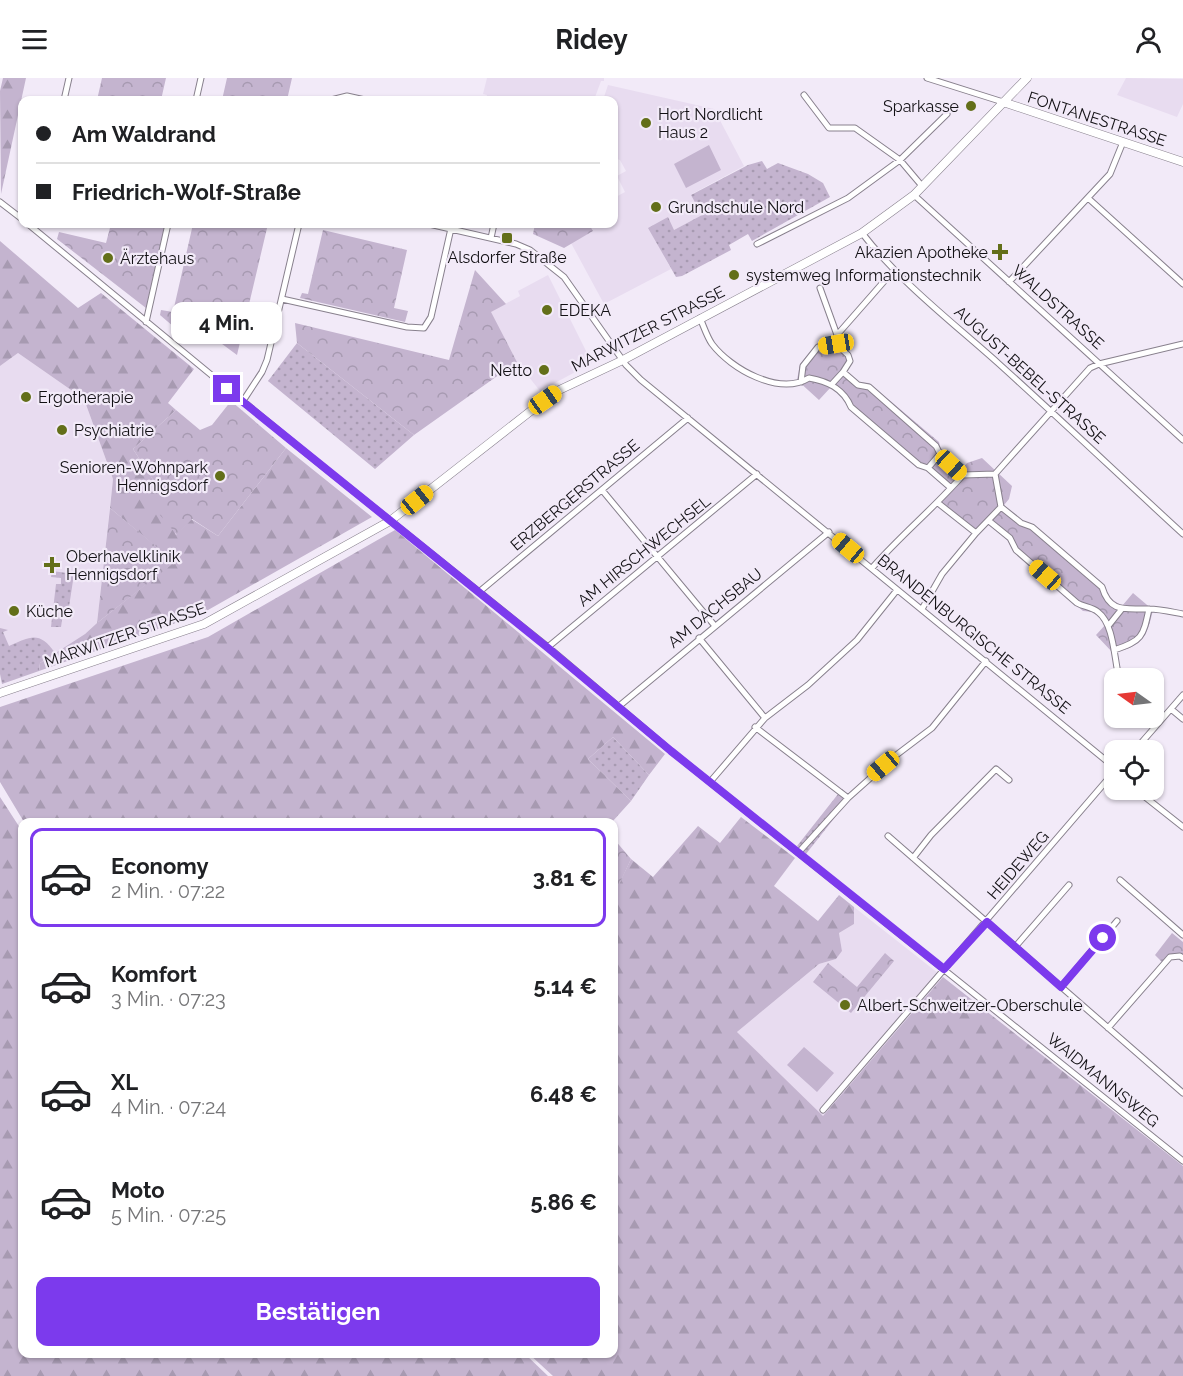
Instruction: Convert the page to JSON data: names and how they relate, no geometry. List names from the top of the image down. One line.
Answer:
{"streets":{"main road":["FONTANESTRASSE","MARWITZER STRASSE"],"street":["WALDSTRASSE","AUGUST-BEBEL-STRASSE","ERZBERGERSTRASSE","AM HIRSCHWECHSEL","AM DACHSBAU","BRANDENBURGISCHE STRASSE","HEIDEWEG","WAIDMANNSWEG"]},"crossings":[["FONTANESTRASSE","MARWITZER STRASSE"],["WALDSTRASSE","MARWITZER STRASSE"],["MARWITZER STRASSE","AUGUST-BEBEL-STRASSE"],["MARWITZER STRASSE","BRANDENBURGISCHE STRASSE"],["MARWITZER STRASSE","WAIDMANNSWEG"],["ERZBERGERSTRASSE","BRANDENBURGISCHE STRASSE"],["ERZBERGERSTRASSE","WAIDMANNSWEG"],["AM HIRSCHWECHSEL","BRANDENBURGISCHE STRASSE"],["AM HIRSCHWECHSEL","WAIDMANNSWEG"],["AM DACHSBAU","BRANDENBURGISCHE STRASSE"],["AM DACHSBAU","WAIDMANNSWEG"],["HEIDEWEG","WAIDMANNSWEG"]],"places":{"other":["Sparkasse","Hort Nordlicht Haus 2","Grundschule Nord","Ärztehaus","systemweg Informationstechnik","EDEKA","Netto","Ergotherapie","Psychiatrie","Senioren-Wohnpark Hennigsdorf","Küche","Albert-Schweitzer-Oberschule"],"transit":["Alsdorfer Straße"],"health":["Akazien Apotheke","Oberhavelklinik Hennigsdorf"]},"north":"left","page":{"header":"Ridey","banner":["Am Waldrand","Friedrich-Wolf-Straße"],"bubble":"4 Min.","list":[{"name":"Economy","note":"2 Min. · 07:22","value":"3.81 €"},{"name":"Komfort","note":"3 Min. · 07:23","value":"5.14 €"},{"name":"XL","note":"4 Min. · 07:24","value":"6.48 €"},{"name":"Moto","note":"5 Min. · 07:25","value":"5.86 €"}],"buttons":"Bestätigen"}}
